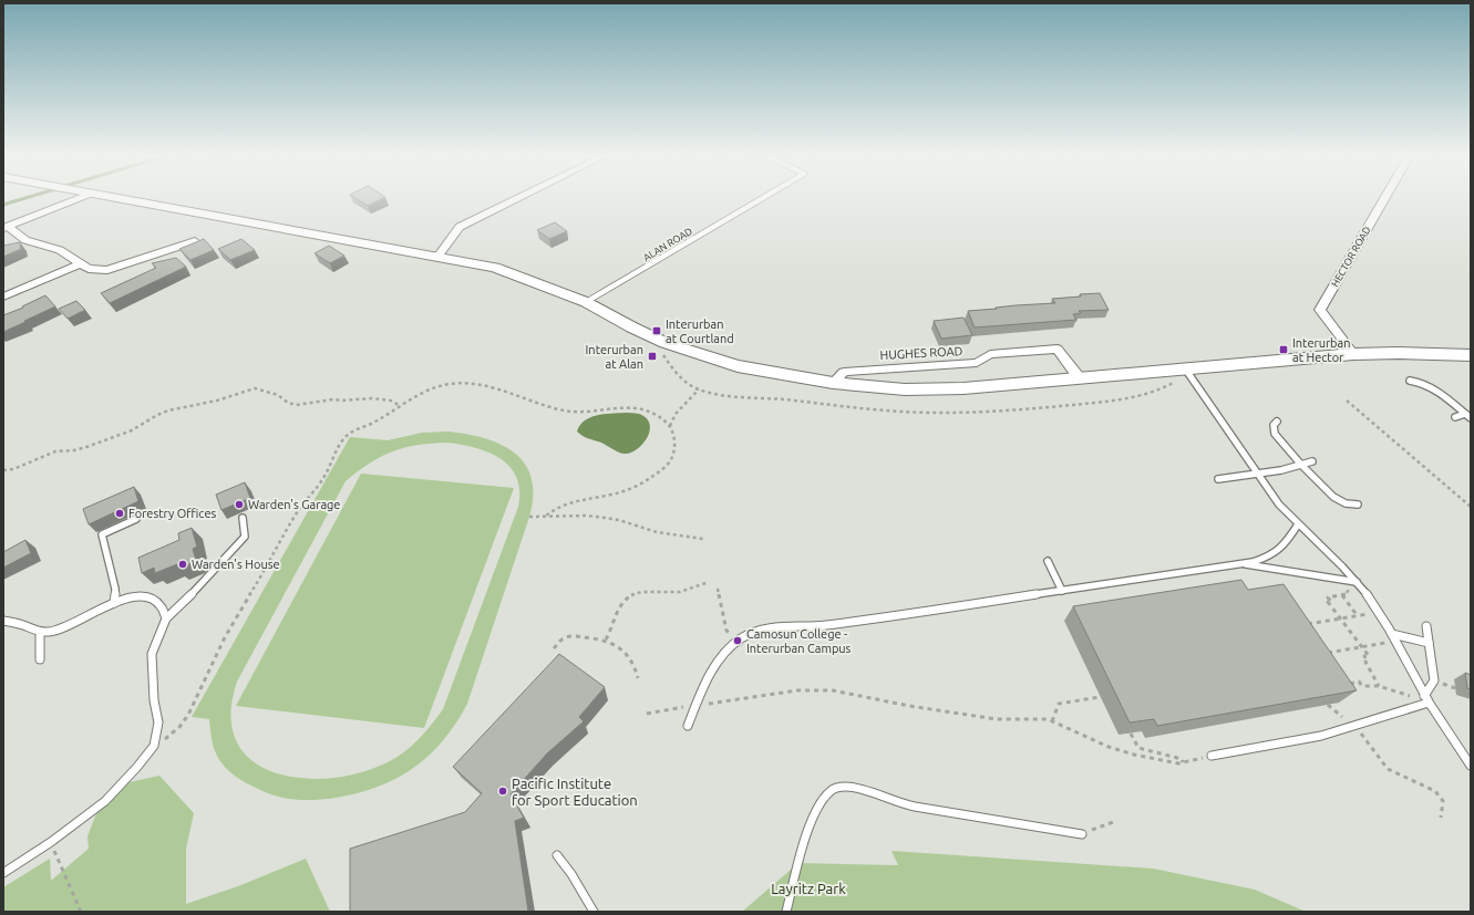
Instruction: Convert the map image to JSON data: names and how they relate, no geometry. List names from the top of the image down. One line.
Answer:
{"streets":{"street":["HECTOR ROAD","HUGHES ROAD"],"lane":["ALAN ROAD"]},"parks":["Layritz Park"],"places":{"transit":["Interurban at Courtland","Interurban at Hector","Interurban at Alan"],"other":["Warden's Garage","Forestry Offices","Warden's House","Camosun College - Interurban Campus","Pacific Institute for Sport Education"]}}
